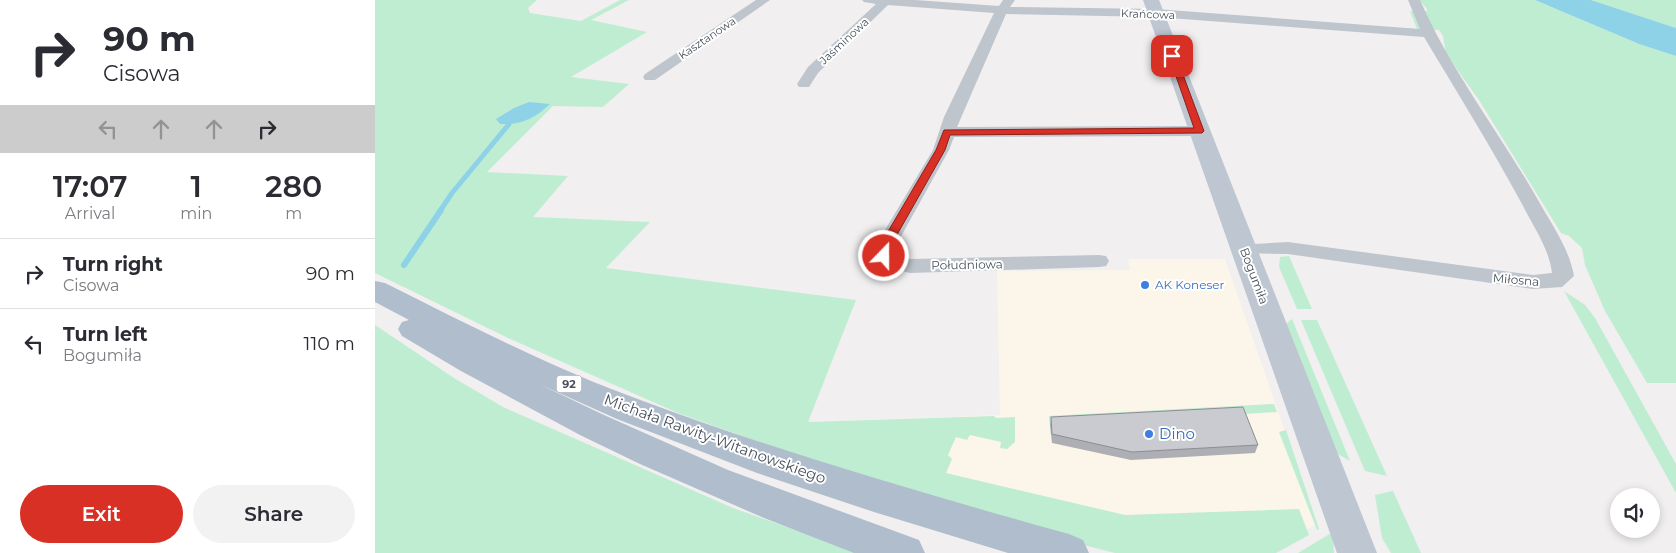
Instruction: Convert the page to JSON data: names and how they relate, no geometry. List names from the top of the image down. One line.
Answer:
{"streets":{"main road":["92","Michała Rawity-Witanowskiego"],"street":["Krańcowa","Kasztanowa","Jaśminowa","Południowa","Bogumiła","Miłosna"]},"crossings":[["Krańcowa","Jaśminowa"],["Krańcowa","Południowa"],["Krańcowa","Bogumiła"],["Krańcowa","Miłosna"],["Bogumiła","Miłosna"]],"places":["AK Koneser","Dino"],"page":{"turn":["90 m","Cisowa"],"eta":["17:07","Arrival","1","min","280","m"],"list":[{"name":"Turn right","note":"Cisowa","value":"90 m"},{"name":"Turn left","note":"Bogumiła","value":"110 m"}],"buttons":["Exit","Share"]}}
